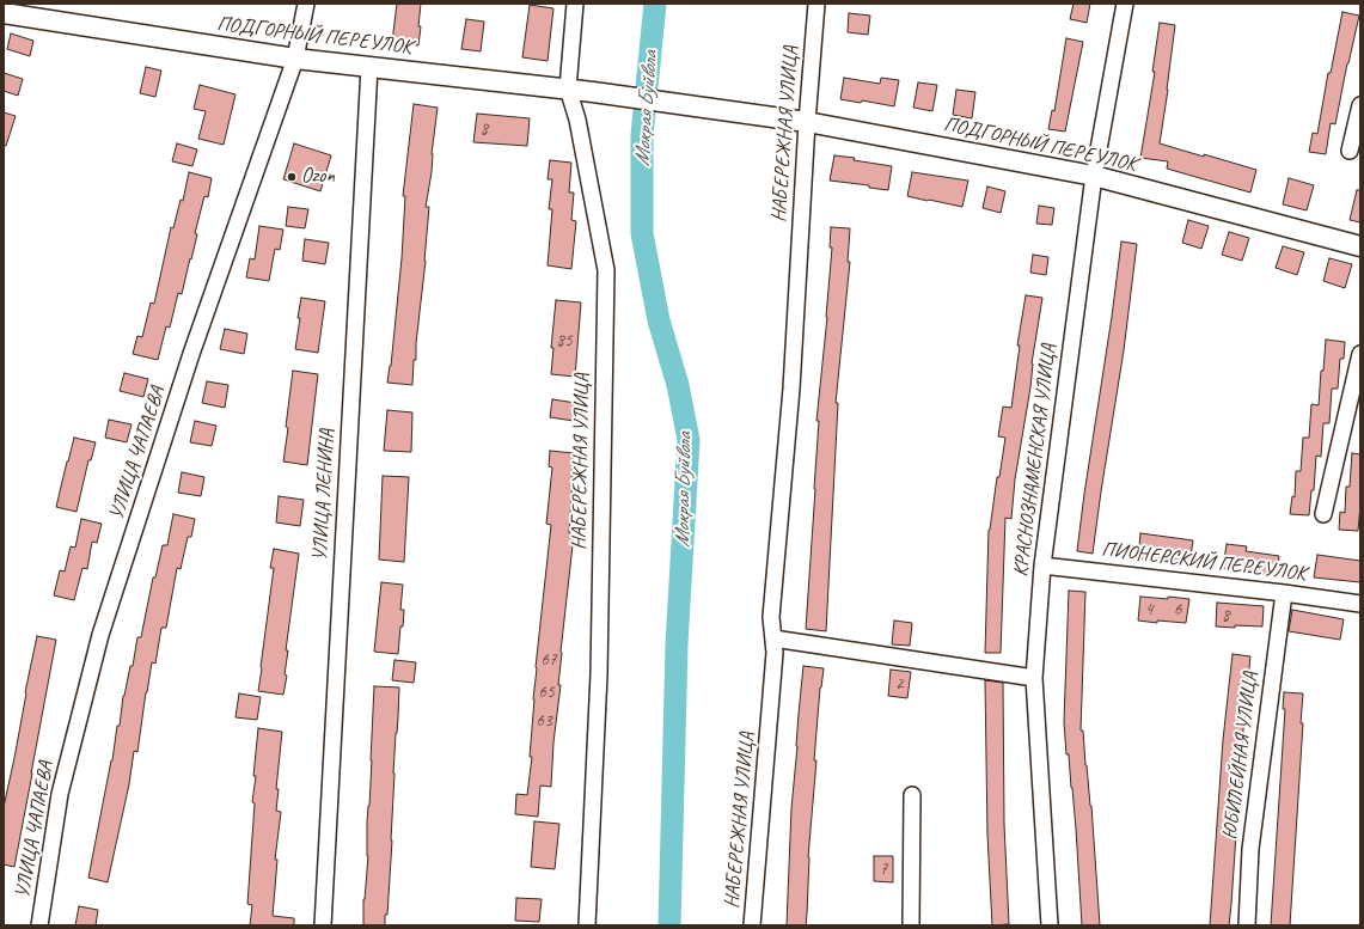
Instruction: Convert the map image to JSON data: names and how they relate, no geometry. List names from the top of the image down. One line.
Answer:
{"streets":{"main road":["ПОДГОРНЫЙ ПЕРЕУЛОК"],"street":["НАБЕРЕЖНАЯ УЛИЦА","УЛИЦА ЧАПАЕВА","КРАСНОЗНАМЕНСКАЯ УЛИЦА","УЛИЦА ЛЕНИНА","ПИОНЕРСКИЙ ПЕРЕУЛОК","ЮБИЛЕЙНАЯ УЛИЦА"]},"crossings":[["ПОДГОРНЫЙ ПЕРЕУЛОК","НАБЕРЕЖНАЯ УЛИЦА"],["ПОДГОРНЫЙ ПЕРЕУЛОК","УЛИЦА ЧАПАЕВА"],["ПОДГОРНЫЙ ПЕРЕУЛОК","КРАСНОЗНАМЕНСКАЯ УЛИЦА"],["ПОДГОРНЫЙ ПЕРЕУЛОК","УЛИЦА ЛЕНИНА"],["КРАСНОЗНАМЕНСКАЯ УЛИЦА","ПИОНЕРСКИЙ ПЕРЕУЛОК"],["ПИОНЕРСКИЙ ПЕРЕУЛОК","ЮБИЛЕЙНАЯ УЛИЦА"]],"water":["Мокрая Буйвола"],"places":["Ozon"],"house_numbers":["8","85","4","6","8","67","2","65","63","7"]}
